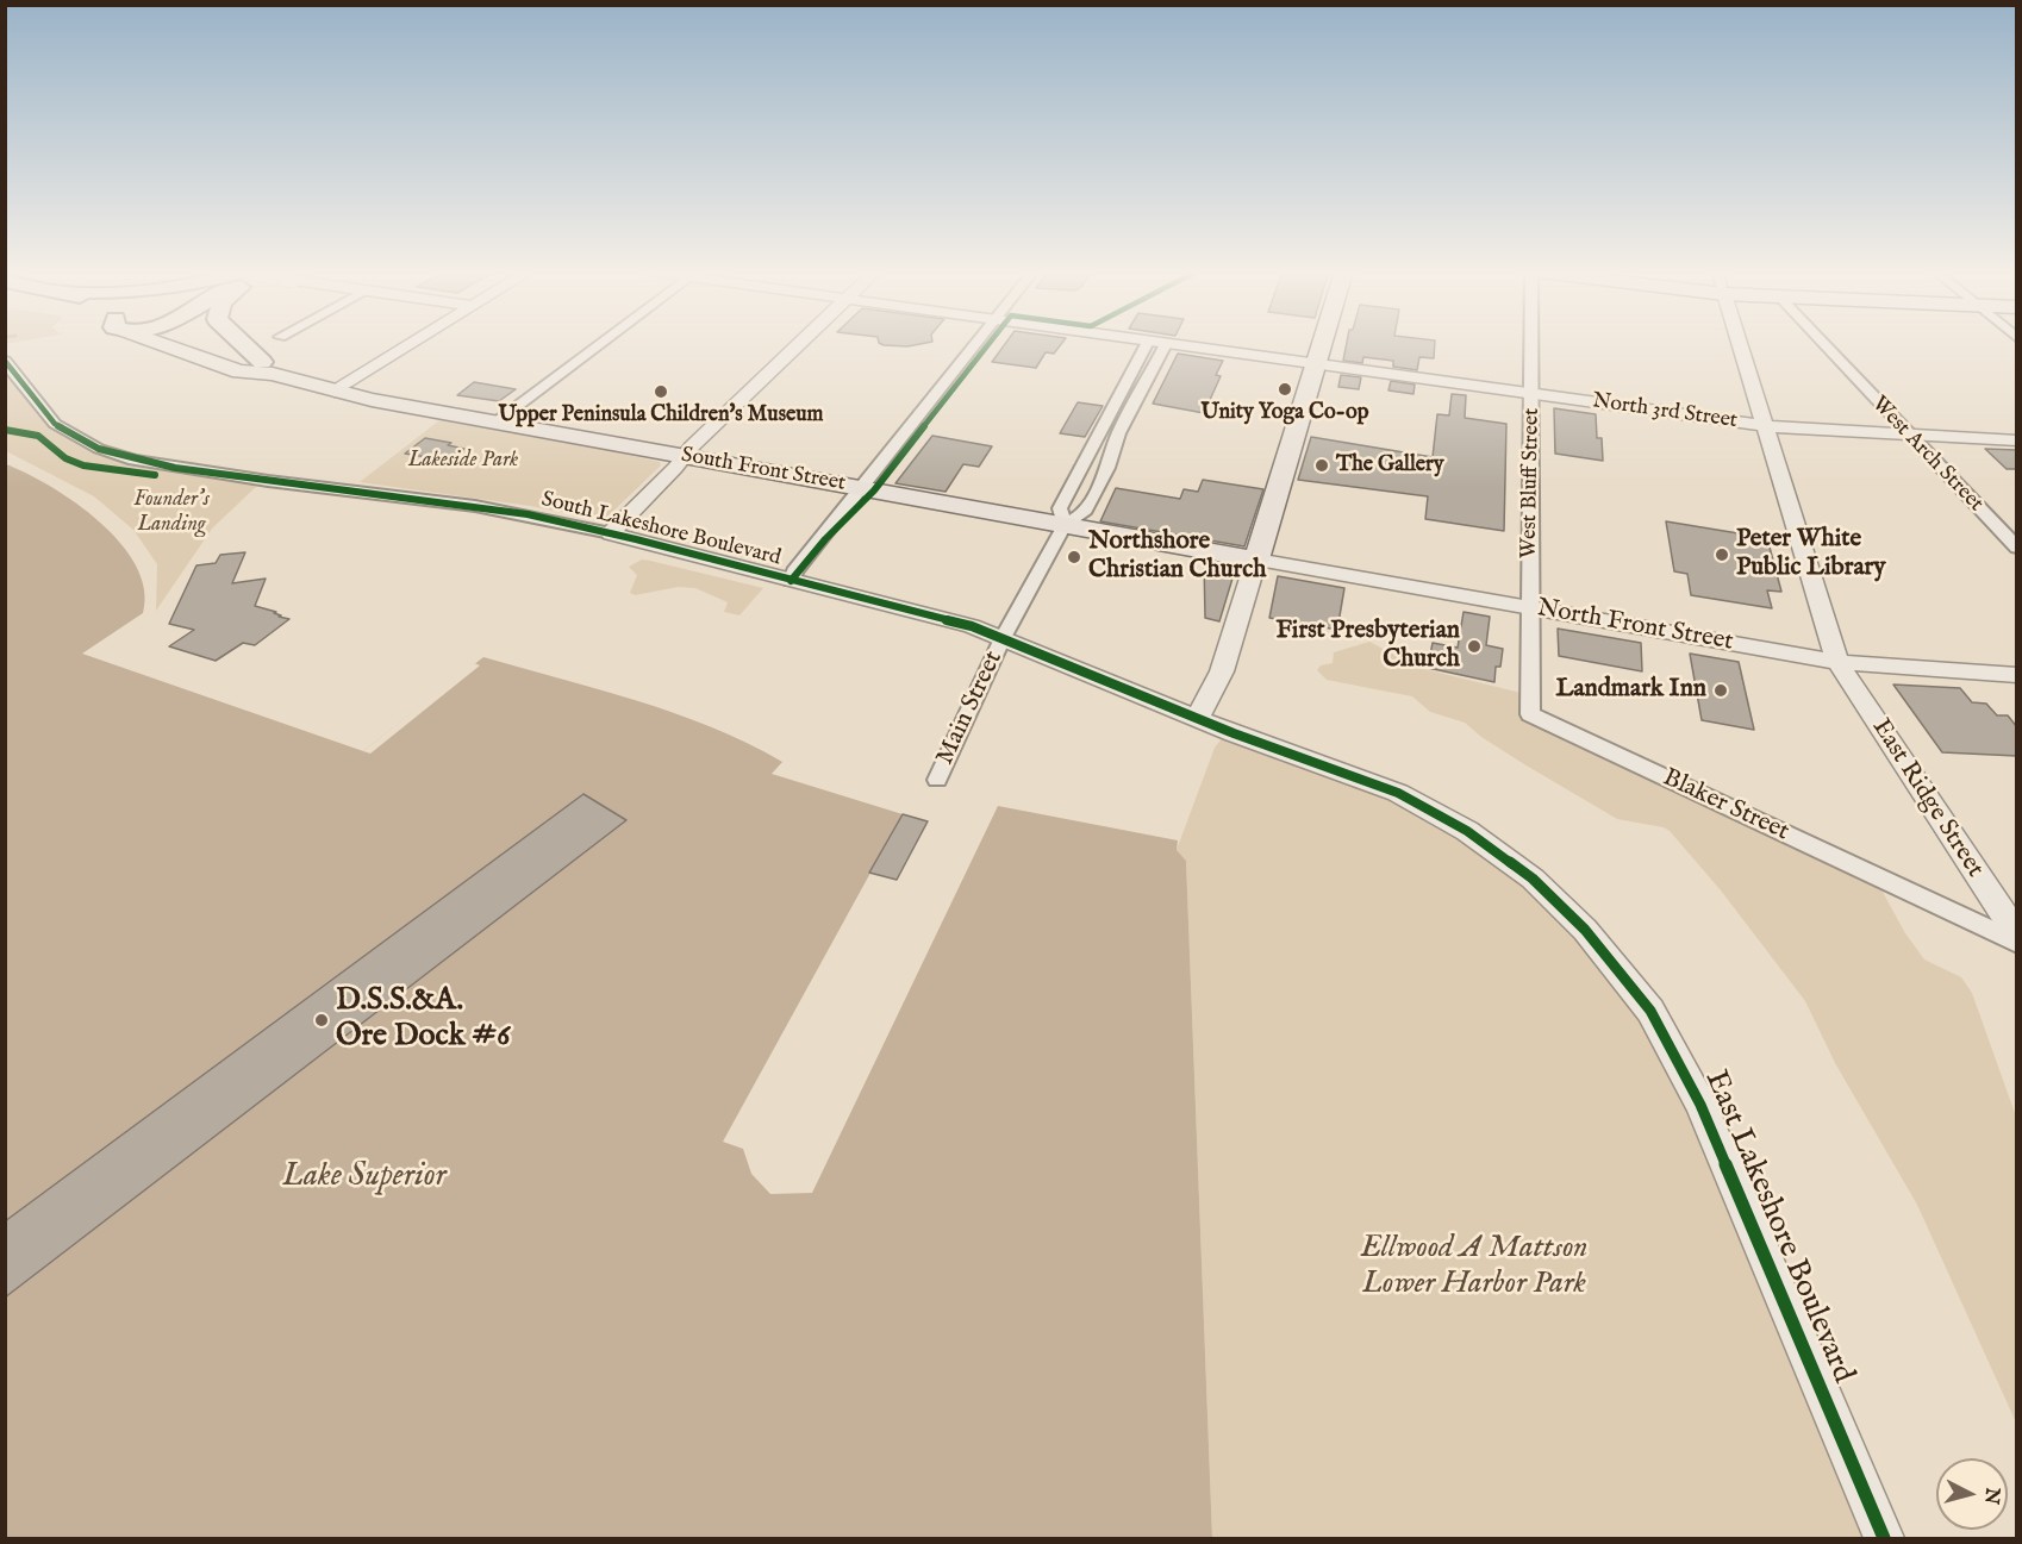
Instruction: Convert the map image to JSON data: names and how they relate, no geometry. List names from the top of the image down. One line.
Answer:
{"streets":{"main road":["South Front Street"],"street":["North 3rd Street","West Arch Street","West Bluff Street","South Lakeshore Boulevard","North Front Street","Main Street","East Ridge Street","Blaker Street","East Lakeshore Boulevard"]},"crossings":[["North 3rd Street","West Arch Street"],["North 3rd Street","West Bluff Street"],["North 3rd Street","Main Street"],["North 3rd Street","East Ridge Street"],["South Front Street","North Front Street"],["South Front Street","Main Street"],["West Bluff Street","North Front Street"],["West Bluff Street","Blaker Street"],["South Lakeshore Boulevard","Main Street"],["South Lakeshore Boulevard","East Lakeshore Boulevard"],["North Front Street","East Ridge Street"],["North Front Street","Blaker Street"]],"water":["Lake Superior"],"parks":["Lakeside Park","Founder's Landing","Ellwood A Mattson Lower Harbor Park"],"places":["Unity Yoga Co-op","Upper Peninsula Children's Museum","The Gallery","Peter White Public Library","Northshore Christian Church","First Presbyterian Church","Landmark Inn","D.S.S.&A. Ore Dock #6"],"north":"right"}
